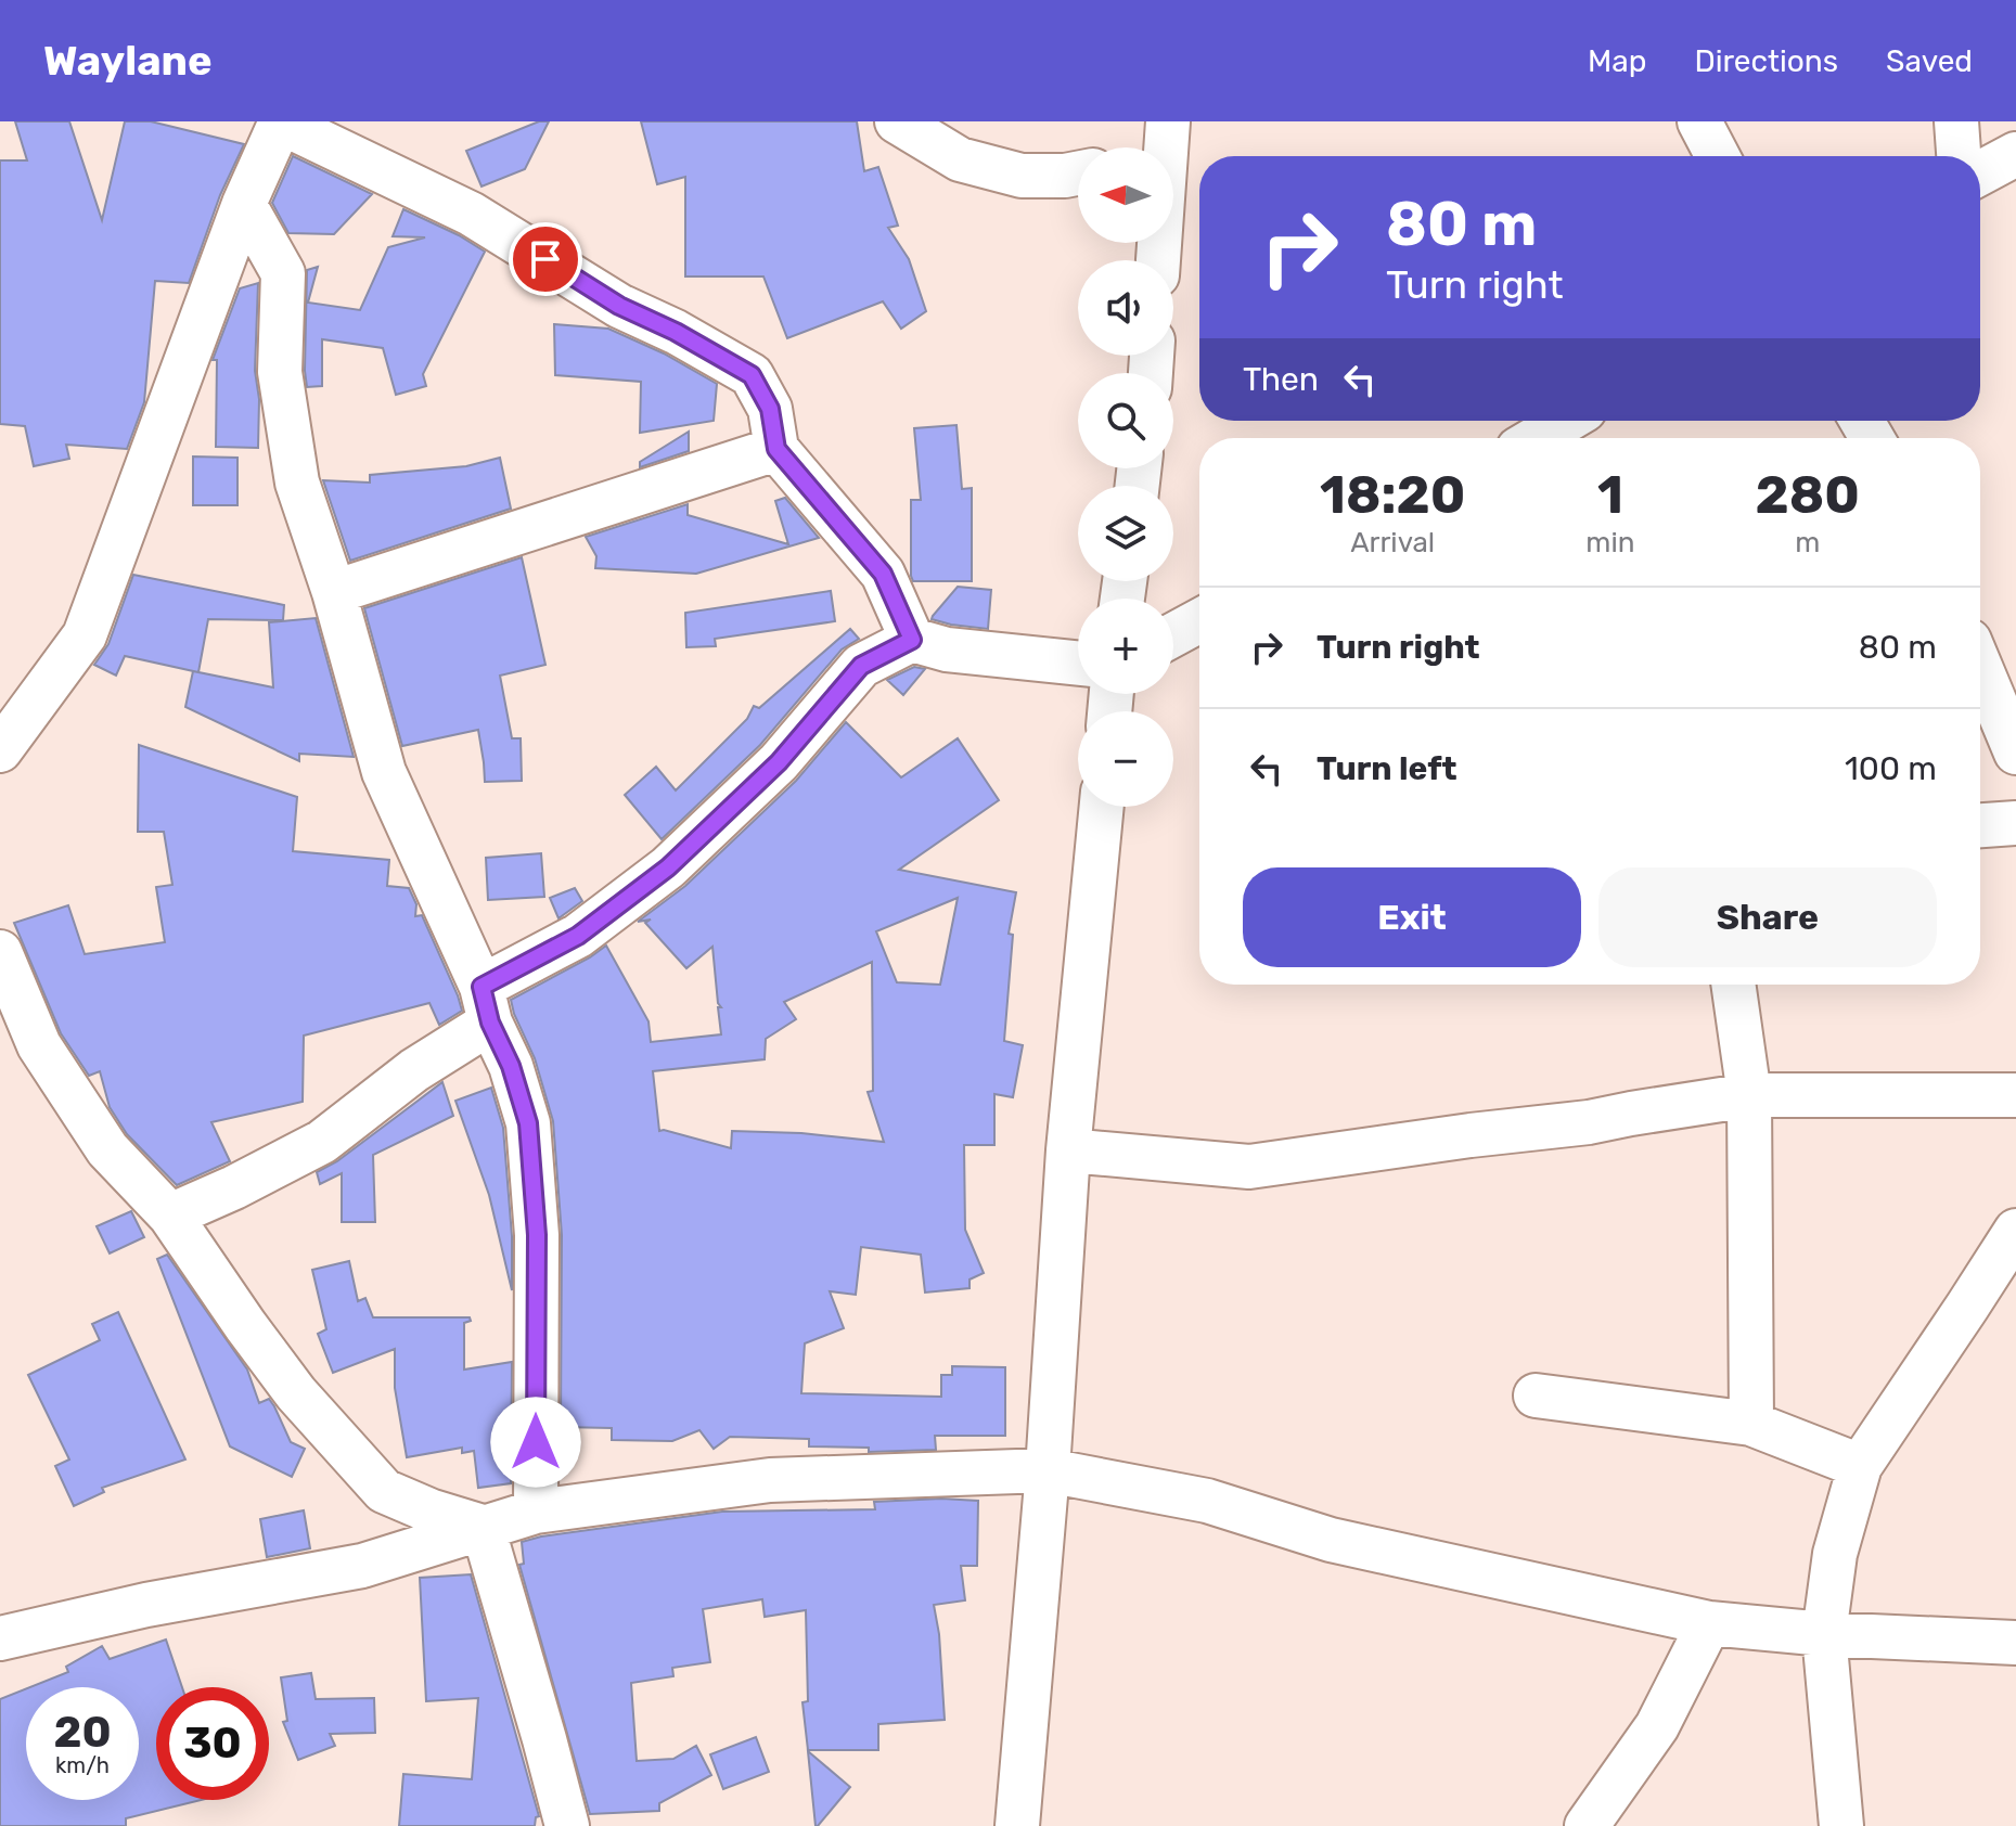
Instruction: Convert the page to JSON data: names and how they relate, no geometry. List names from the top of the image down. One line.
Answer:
{"north":"left","page":{"header":"Waylane","nav":["Map","Directions","Saved"],"map_buttons":["+","−"],"turn":["80 m","Turn right"],"then":"Then","eta":["18:20","Arrival","1","min","280","m"],"list":[{"name":"Turn right","value":"80 m"},{"name":"Turn left","value":"100 m"}],"buttons":["Exit","Share"],"speed":"20 km/h","limit":"30"}}
